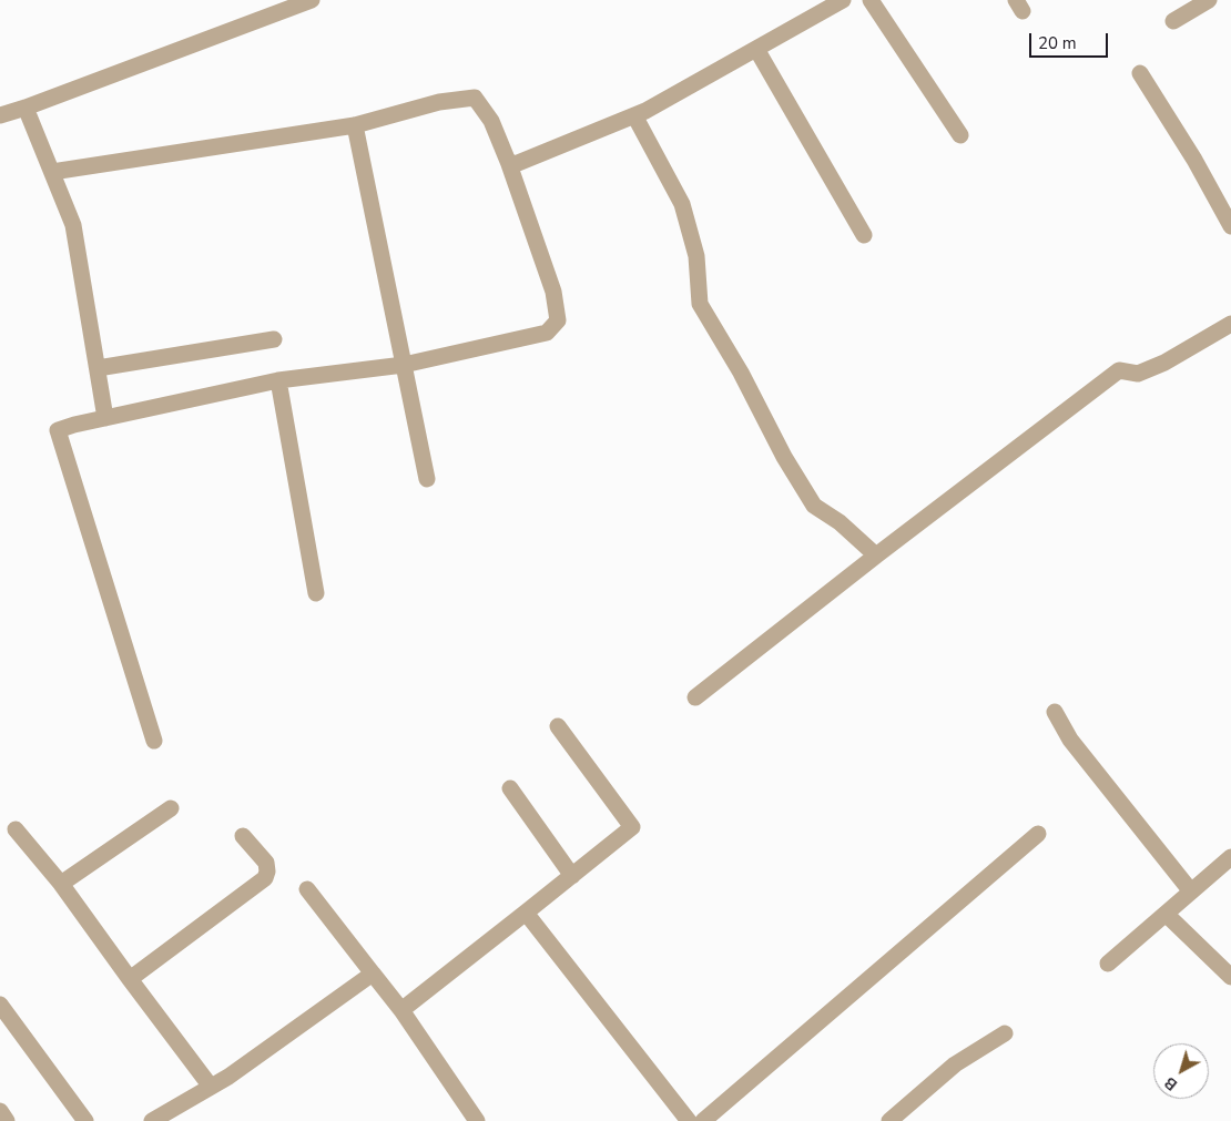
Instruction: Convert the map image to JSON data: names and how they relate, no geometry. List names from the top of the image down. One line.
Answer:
{"scale_bar":"20 m","north":"bottom left"}
